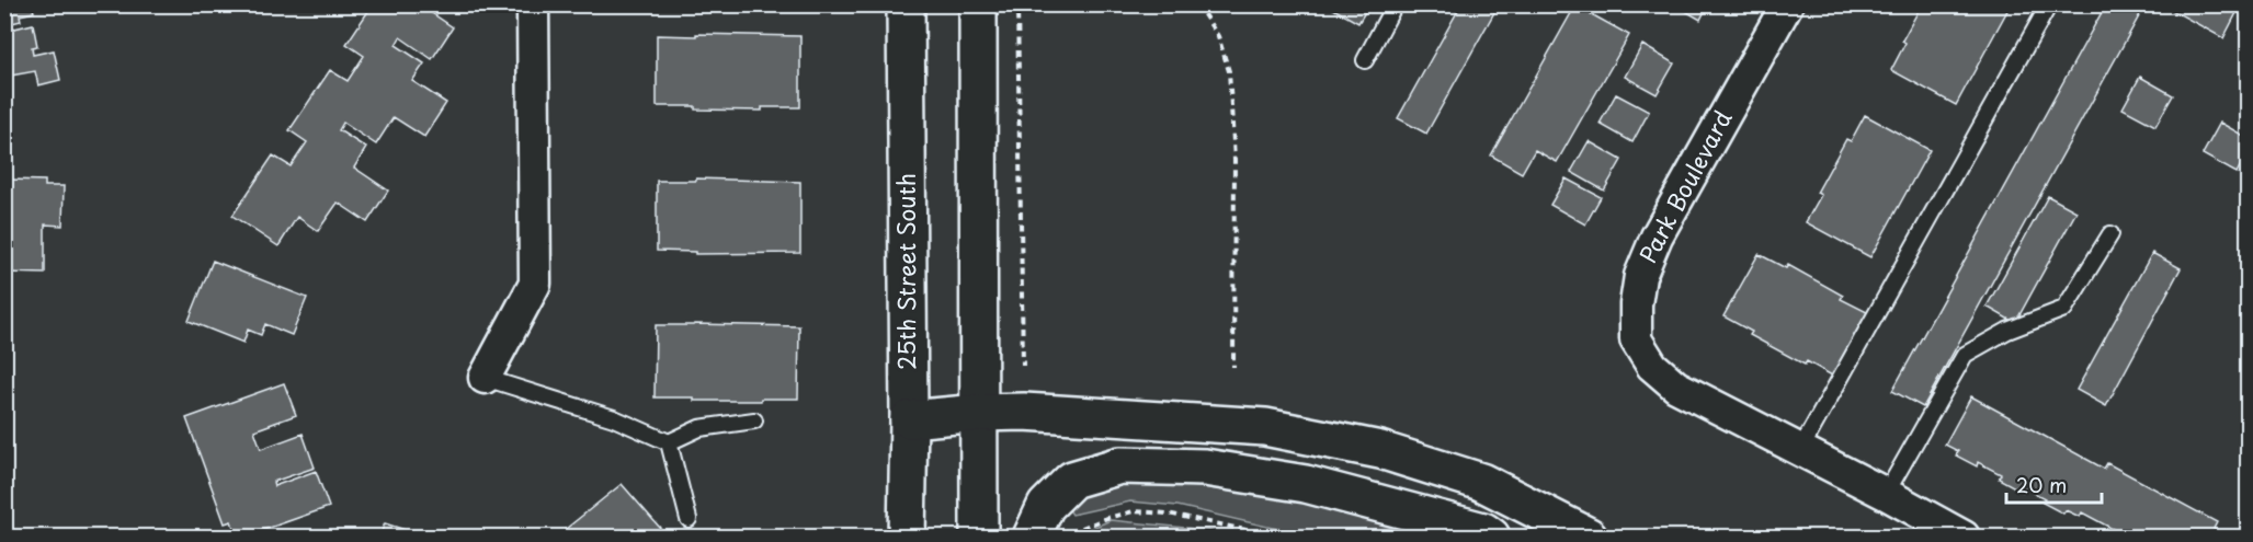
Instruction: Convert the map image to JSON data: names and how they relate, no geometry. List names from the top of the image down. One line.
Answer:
{"streets":{"main road":["25th Street South"],"street":["Park Boulevard"]},"scale_bar":"20 m"}
